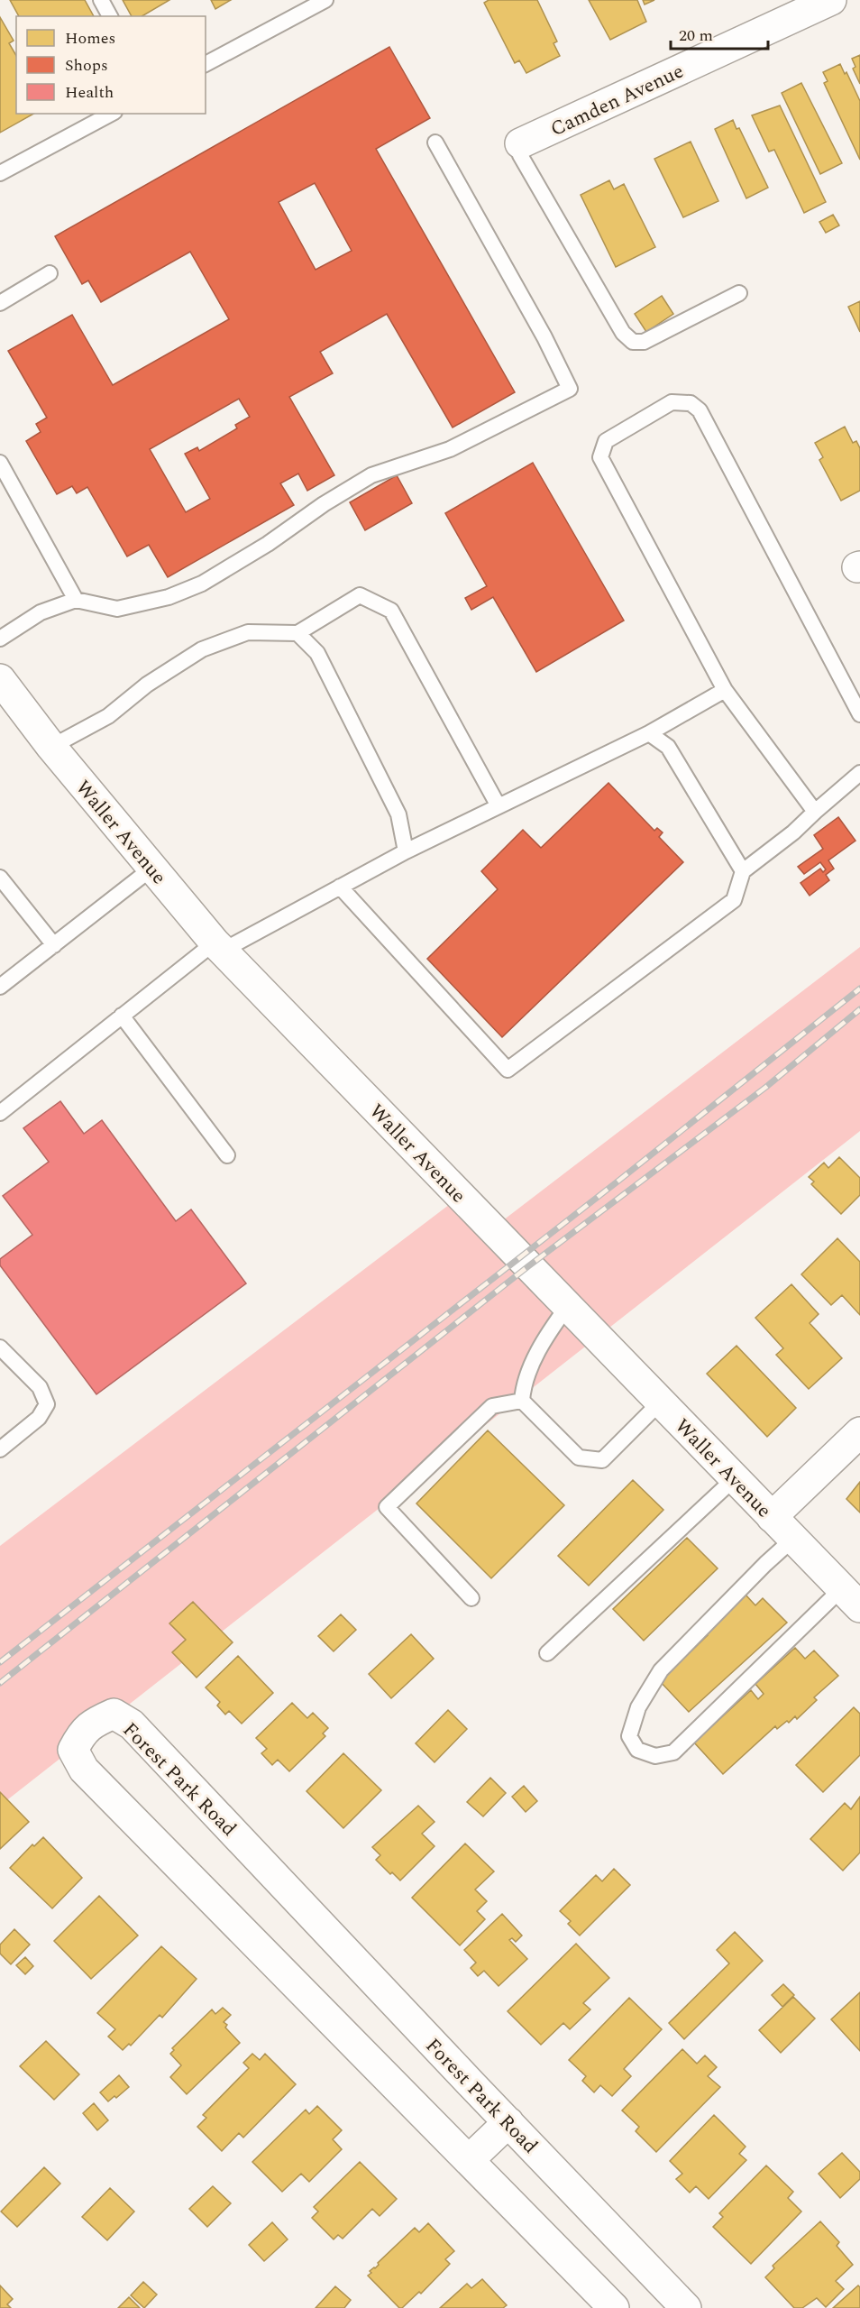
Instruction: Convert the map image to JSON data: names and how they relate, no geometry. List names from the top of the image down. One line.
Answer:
{"streets":{"street":["Camden Avenue","Waller Avenue","Forest Park Road"]},"legend":["Homes","Shops","Health"],"scale_bar":"20 m"}
